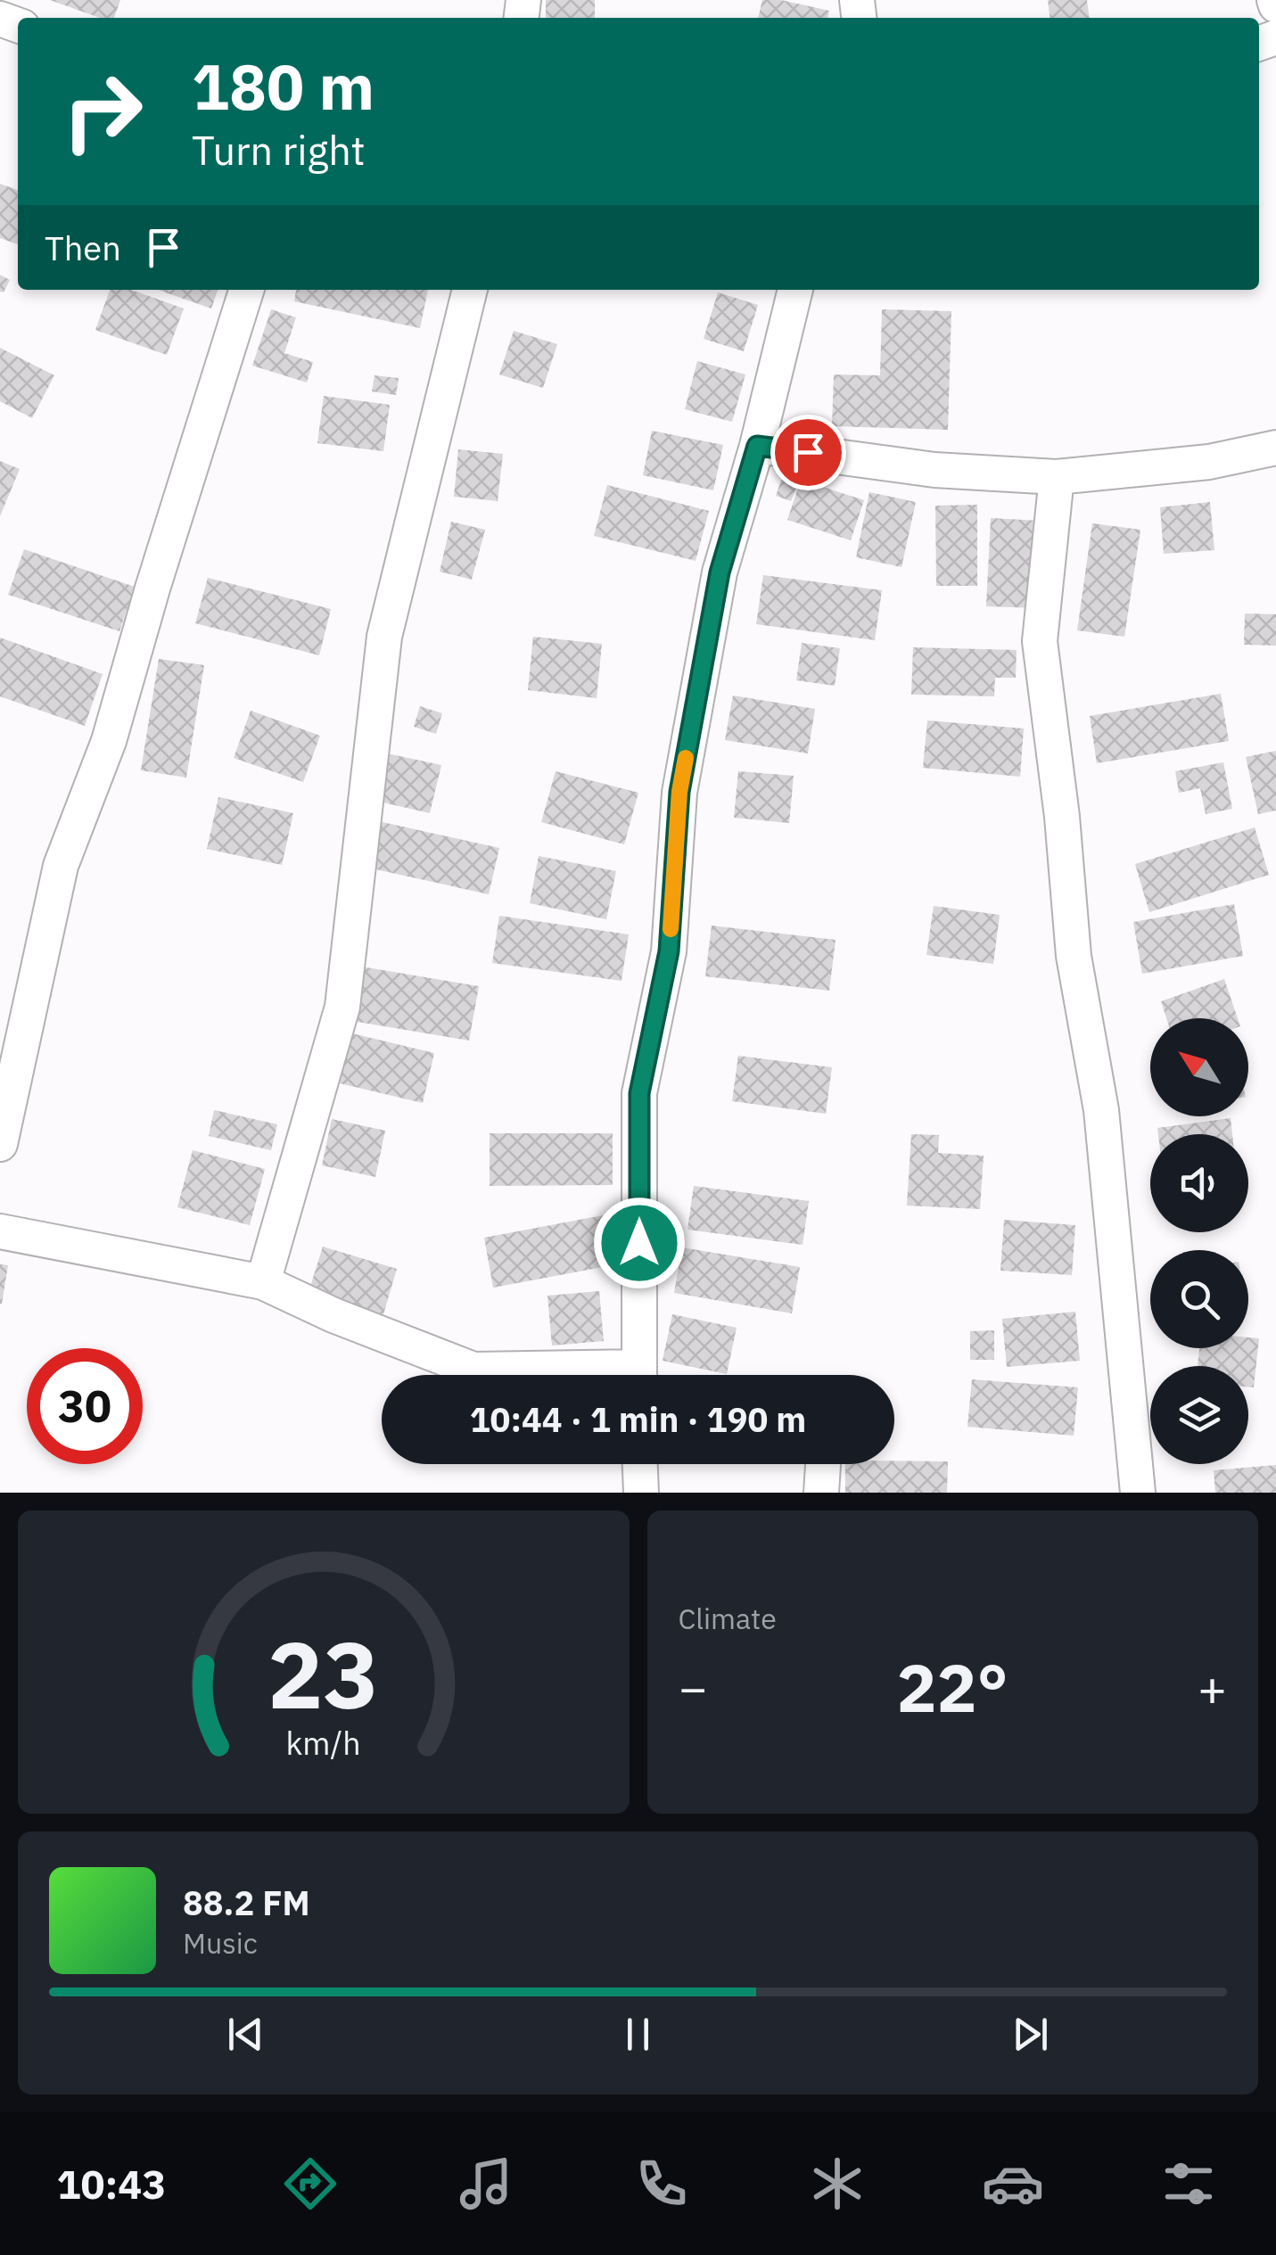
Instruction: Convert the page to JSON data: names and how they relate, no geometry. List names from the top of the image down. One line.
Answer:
{"north":"top left","page":{"turn":["180 m","Turn right"],"then":"Then","limit":"30","trip":"10:44 · 1 min · 190 m","tile":"Climate","heat":["−","22°","+"],"song":["88.2 FM","Music"],"tabs":"10:43","gauge":["23","km/h"]}}
